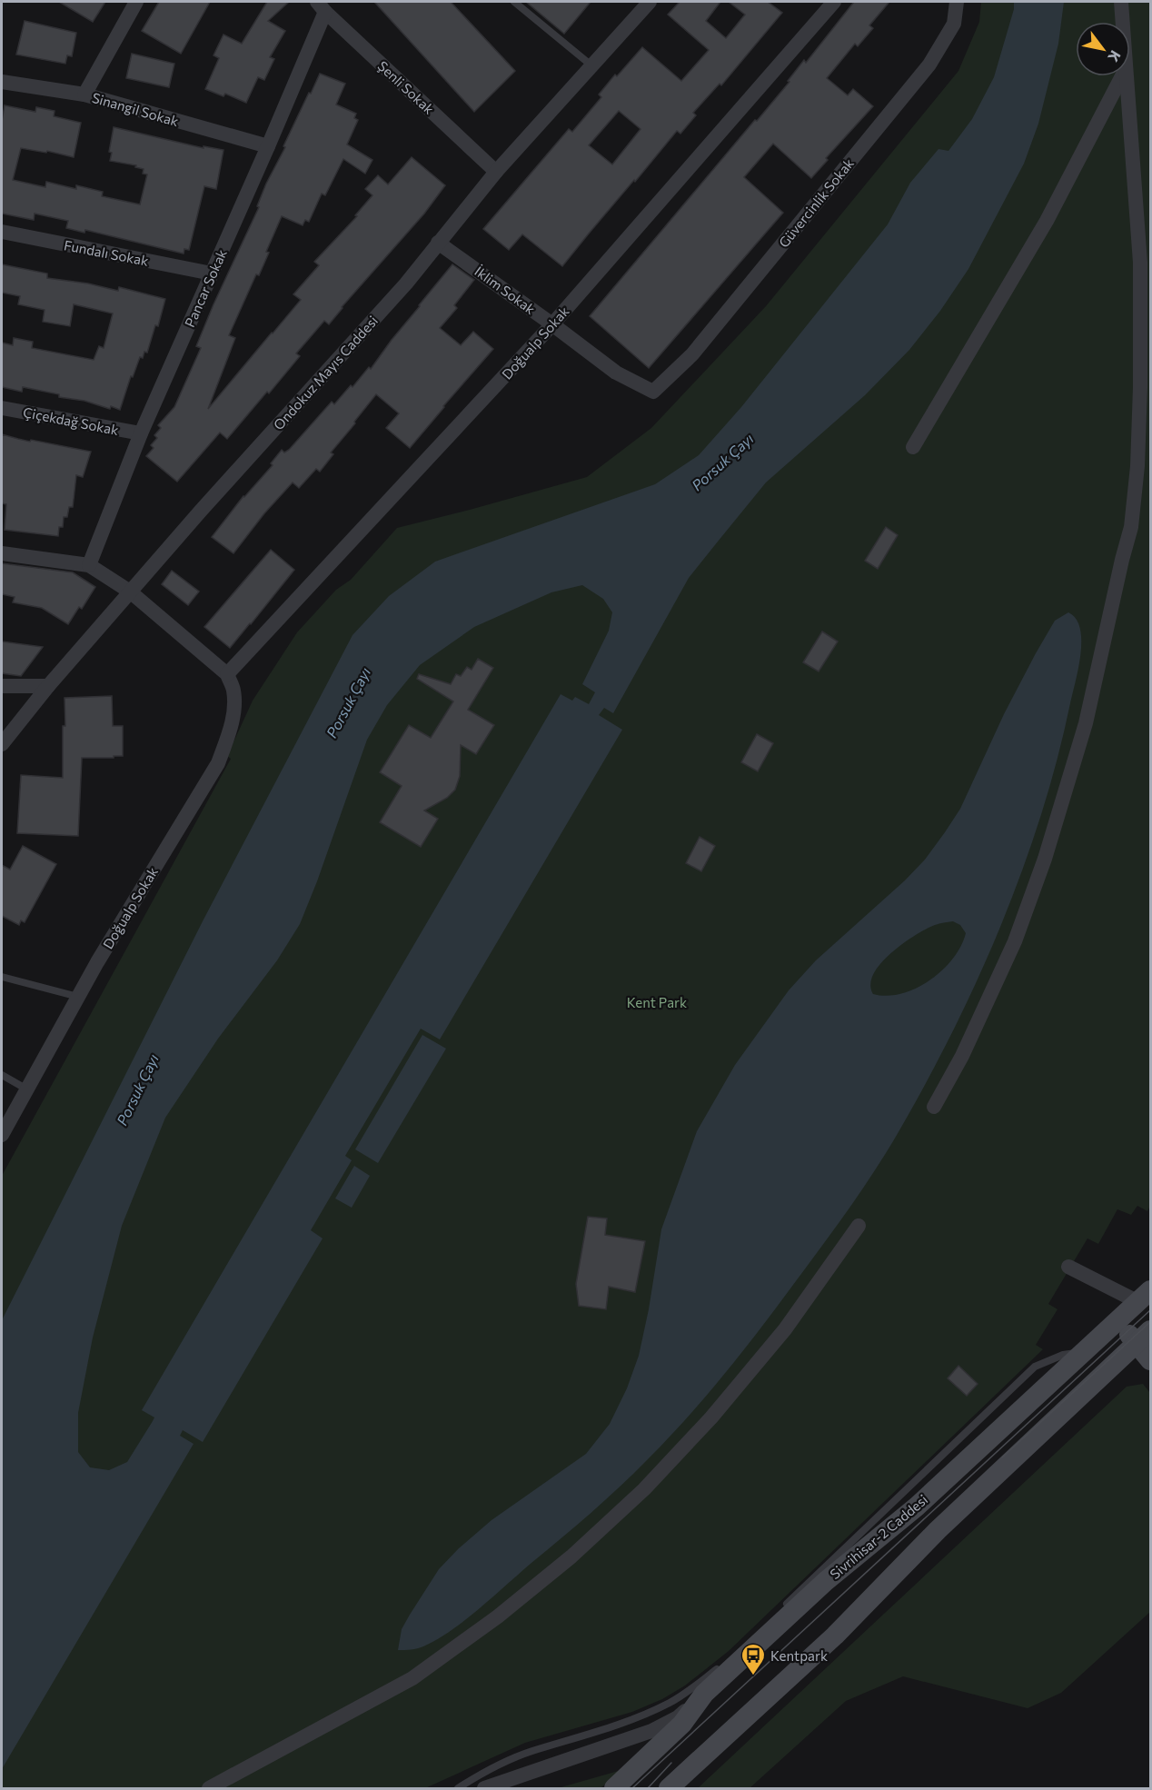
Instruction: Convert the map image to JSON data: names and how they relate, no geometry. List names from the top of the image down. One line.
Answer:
{"streets":{"main road":["Sivrihisar-2 Caddesi"],"street":["Şenli Sokak","Sinangil Sokak","Güvercinlik Sokak","Fundalı Sokak","Pancar Sokak","İklim Sokak","Doğualp Sokak","Ondokuz Mayıs Caddesi","Çiçekdağ Sokak"]},"crossings":[["Şenli Sokak","Pancar Sokak"],["Şenli Sokak","Ondokuz Mayıs Caddesi"],["Sinangil Sokak","Pancar Sokak"],["Güvercinlik Sokak","İklim Sokak"],["Fundalı Sokak","Pancar Sokak"],["Pancar Sokak","Çiçekdağ Sokak"],["İklim Sokak","Doğualp Sokak"],["İklim Sokak","Ondokuz Mayıs Caddesi"]],"water":["Porsuk Çayı"],"parks":["Kent Park"],"places":{"bus stop":["Kentpark"]},"north":"bottom right"}
